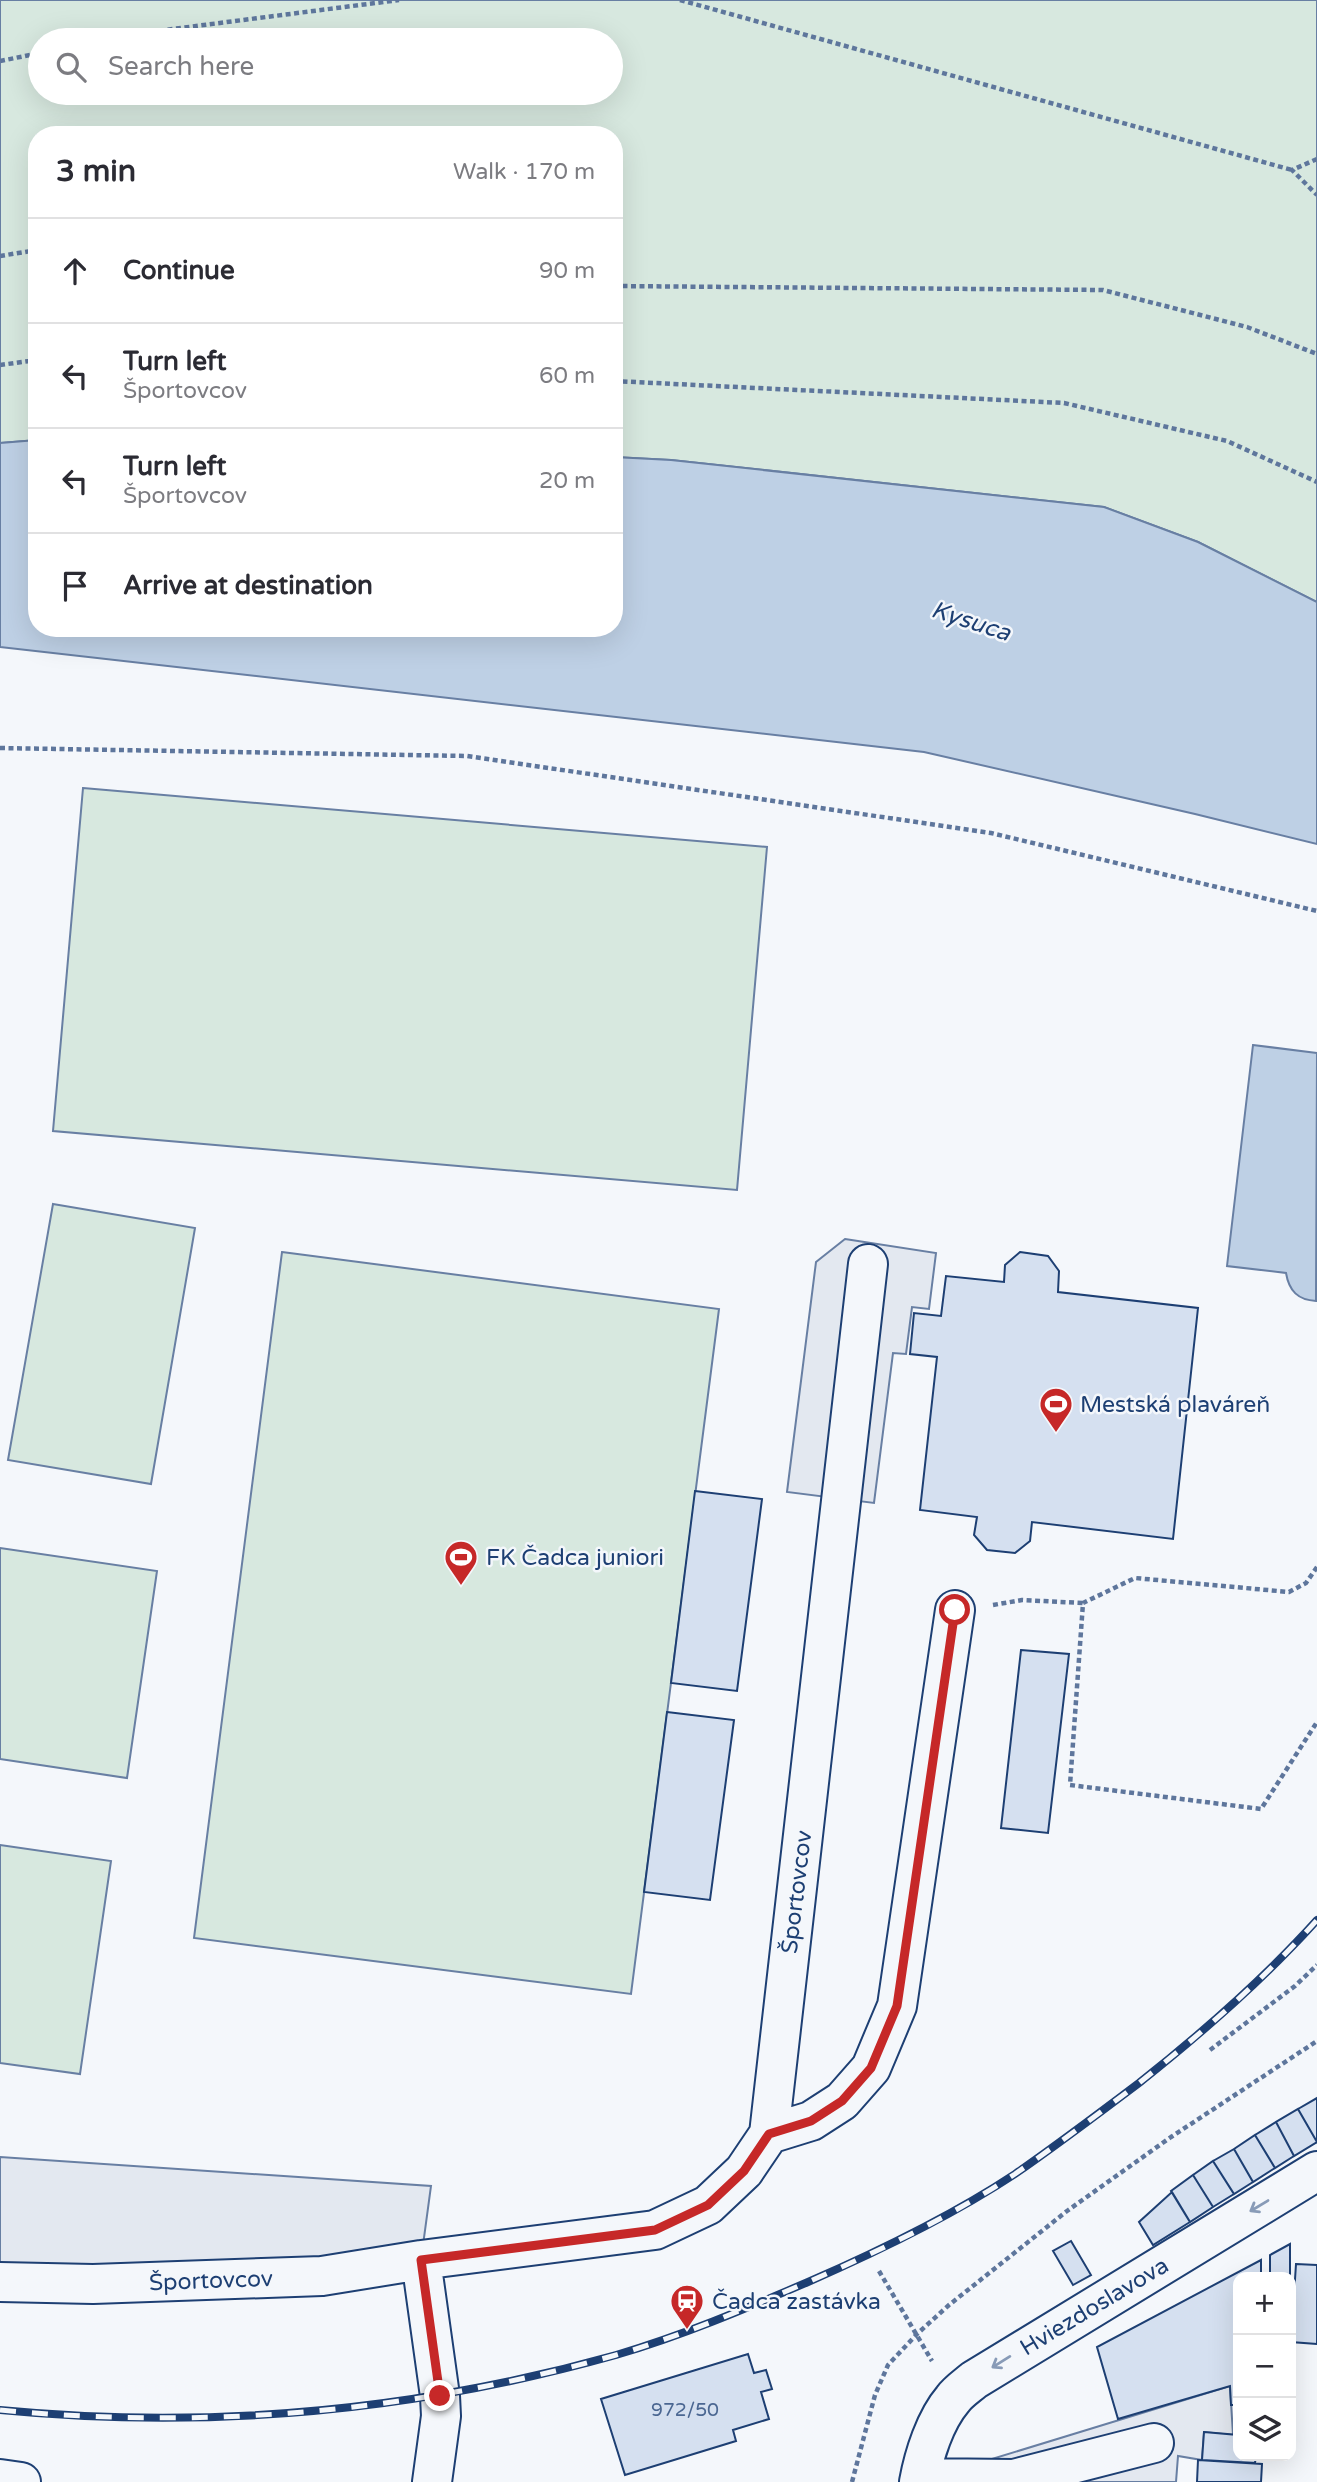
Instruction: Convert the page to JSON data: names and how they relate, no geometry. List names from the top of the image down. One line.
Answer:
{"streets":{"street":["Športovcov","Hviezdoslavova"]},"water":["Kysuca"],"places":{"sports":["Mestská plaváreň","FK Čadca juniori"],"station":["Čadca zastávka"]},"house_numbers":["972/50"],"page":{"search":"Search here","heading":["3 min","Walk · 170 m"],"list":[["Continue","90 m"],["Turn left","Športovcov","60 m"],["Turn left","Športovcov","20 m"],"Arrive at destination"],"map_buttons":["+","−"]}}
